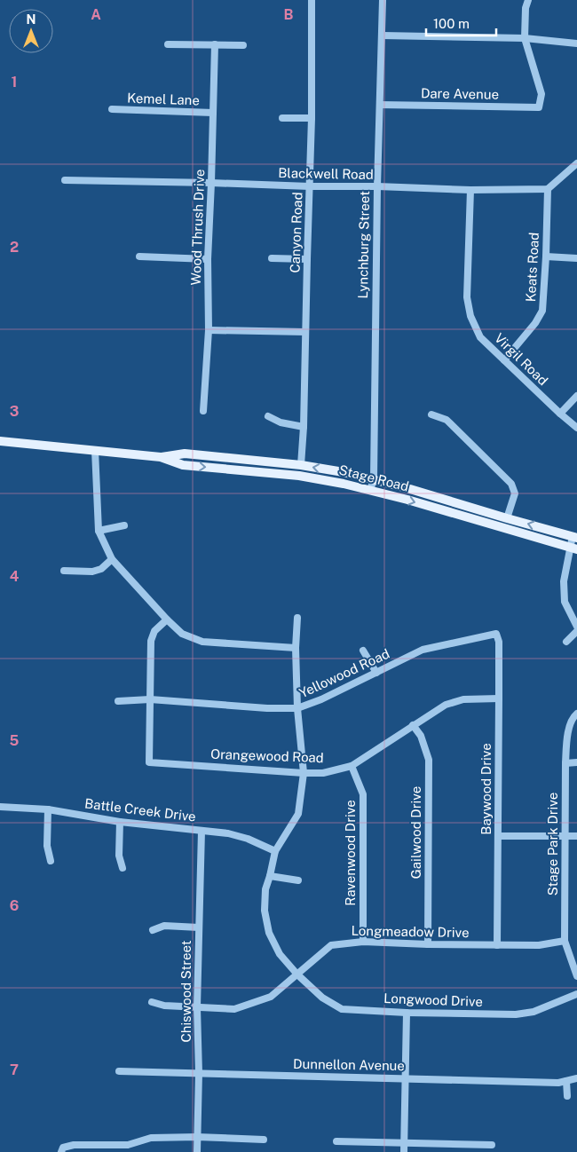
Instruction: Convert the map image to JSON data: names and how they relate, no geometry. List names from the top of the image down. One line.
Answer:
{"streets":{"main road":["Stage Road"],"street":["Dare Avenue","Kemel Lane","Blackwell Road","Wood Thrush Drive","Canyon Road","Lynchburg Street","Keats Road","Virgil Road","Yellowood Road","Orangewood Road","Baywood Drive","Battle Creek Drive","Gailwood Drive","Stage Park Drive","Ravenwood Drive","Longmeadow Drive","Chiswood Street","Longwood Drive","Dunnellon Avenue"]},"crossings":[["Dare Avenue","Lynchburg Street"],["Kemel Lane","Wood Thrush Drive"],["Blackwell Road","Wood Thrush Drive"],["Blackwell Road","Canyon Road"],["Blackwell Road","Lynchburg Street"],["Blackwell Road","Keats Road"],["Blackwell Road","Virgil Road"],["Canyon Road","Stage Road"],["Lynchburg Street","Stage Road"],["Keats Road","Virgil Road"],["Yellowood Road","Orangewood Road"],["Yellowood Road","Baywood Drive"],["Orangewood Road","Baywood Drive"],["Orangewood Road","Gailwood Drive"],["Orangewood Road","Ravenwood Drive"],["Baywood Drive","Longmeadow Drive"],["Battle Creek Drive","Chiswood Street"],["Gailwood Drive","Longmeadow Drive"],["Stage Park Drive","Longmeadow Drive"],["Ravenwood Drive","Longmeadow Drive"],["Longmeadow Drive","Chiswood Street"],["Longmeadow Drive","Longwood Drive"],["Chiswood Street","Dunnellon Avenue"]],"scale_bar":"100 m","north":"top","grid":{"columns":["A","B"],"rows":["1","2","3","4","5","6","7"]}}
